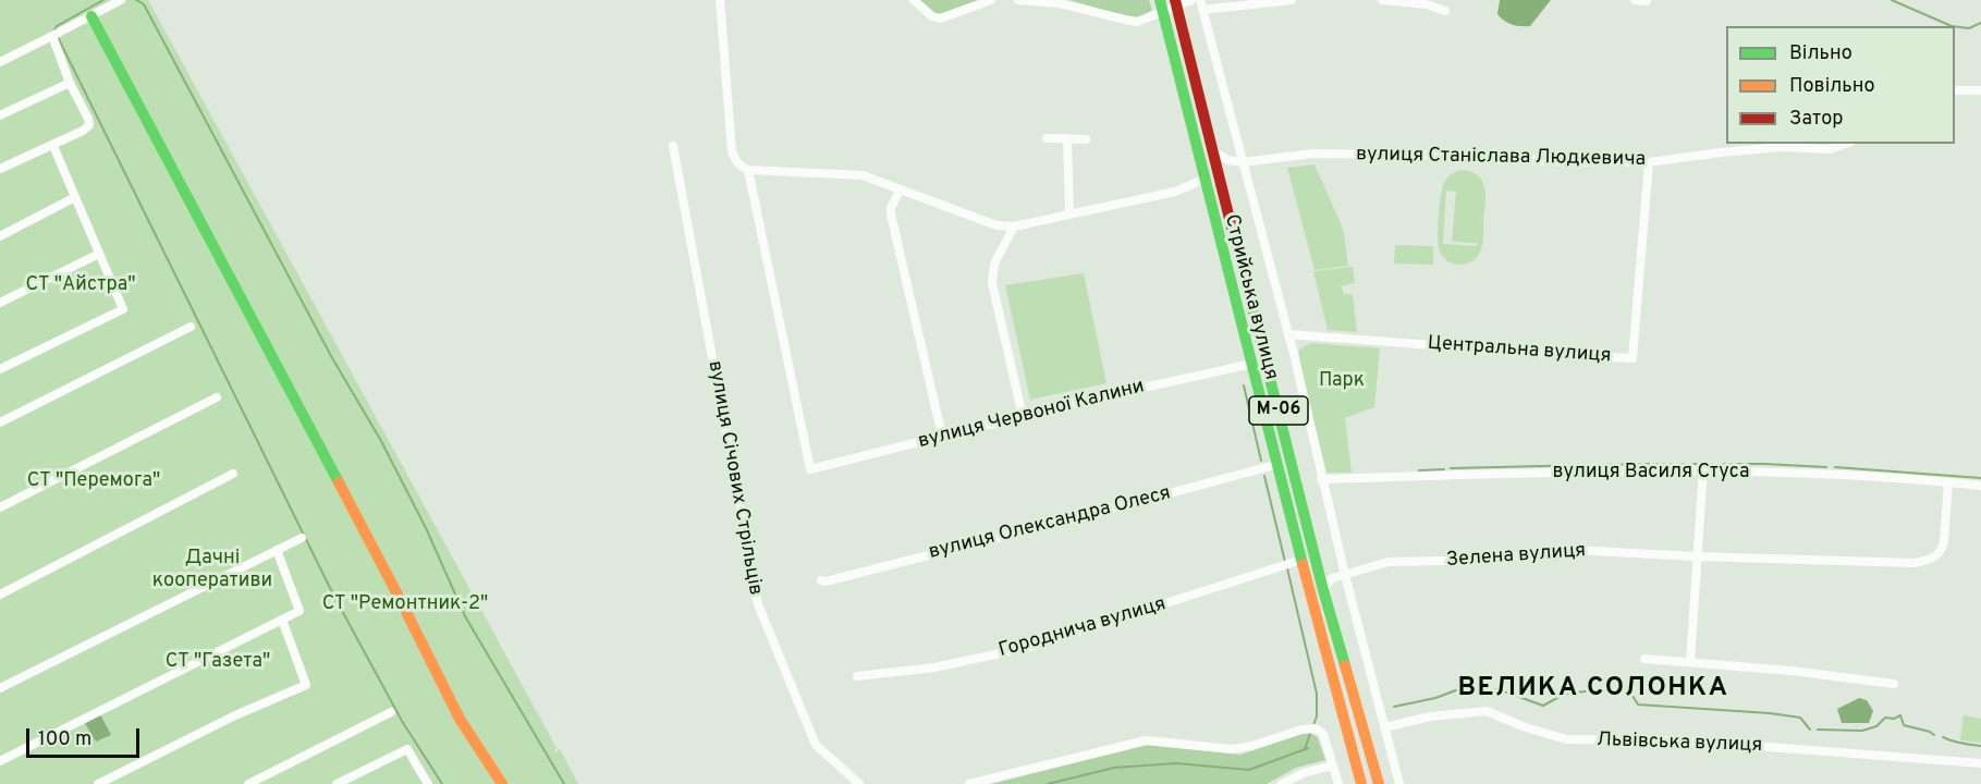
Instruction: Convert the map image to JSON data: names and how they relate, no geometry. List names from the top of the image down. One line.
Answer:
{"streets":{"main road":["Стрийська вулиця","М-06"],"street":["вулиця Станіслава Людкевича","Центральна вулиця","вулиця Червоної Калини","вулиця Василя Стуса","вулиця Січових Стрільців","вулиця Олександра Олеся","Зелена вулиця","Городнича вулиця","Львівська вулиця"]},"crossings":[["вулиця Станіслава Людкевича","Стрийська вулиця"],["вулиця Станіслава Людкевича","Центральна вулиця"],["Стрийська вулиця","вулиця Червоної Калини"],["Стрийська вулиця","вулиця Олександра Олеся"],["Стрийська вулиця","Зелена вулиця"],["Стрийська вулиця","Городнича вулиця"],["вулиця Василя Стуса","Зелена вулиця"]],"districts":["ВЕЛИКА СОЛОНКА"],"parks":["СТ \"Айстра\"","Парк","СТ \"Перемога\"","Дачні кооперативи","СТ \"Ремонтник-2\"","СТ \"Газета\""],"legend":["Вільно","Повільно","Затор"],"scale_bar":"100 m"}
